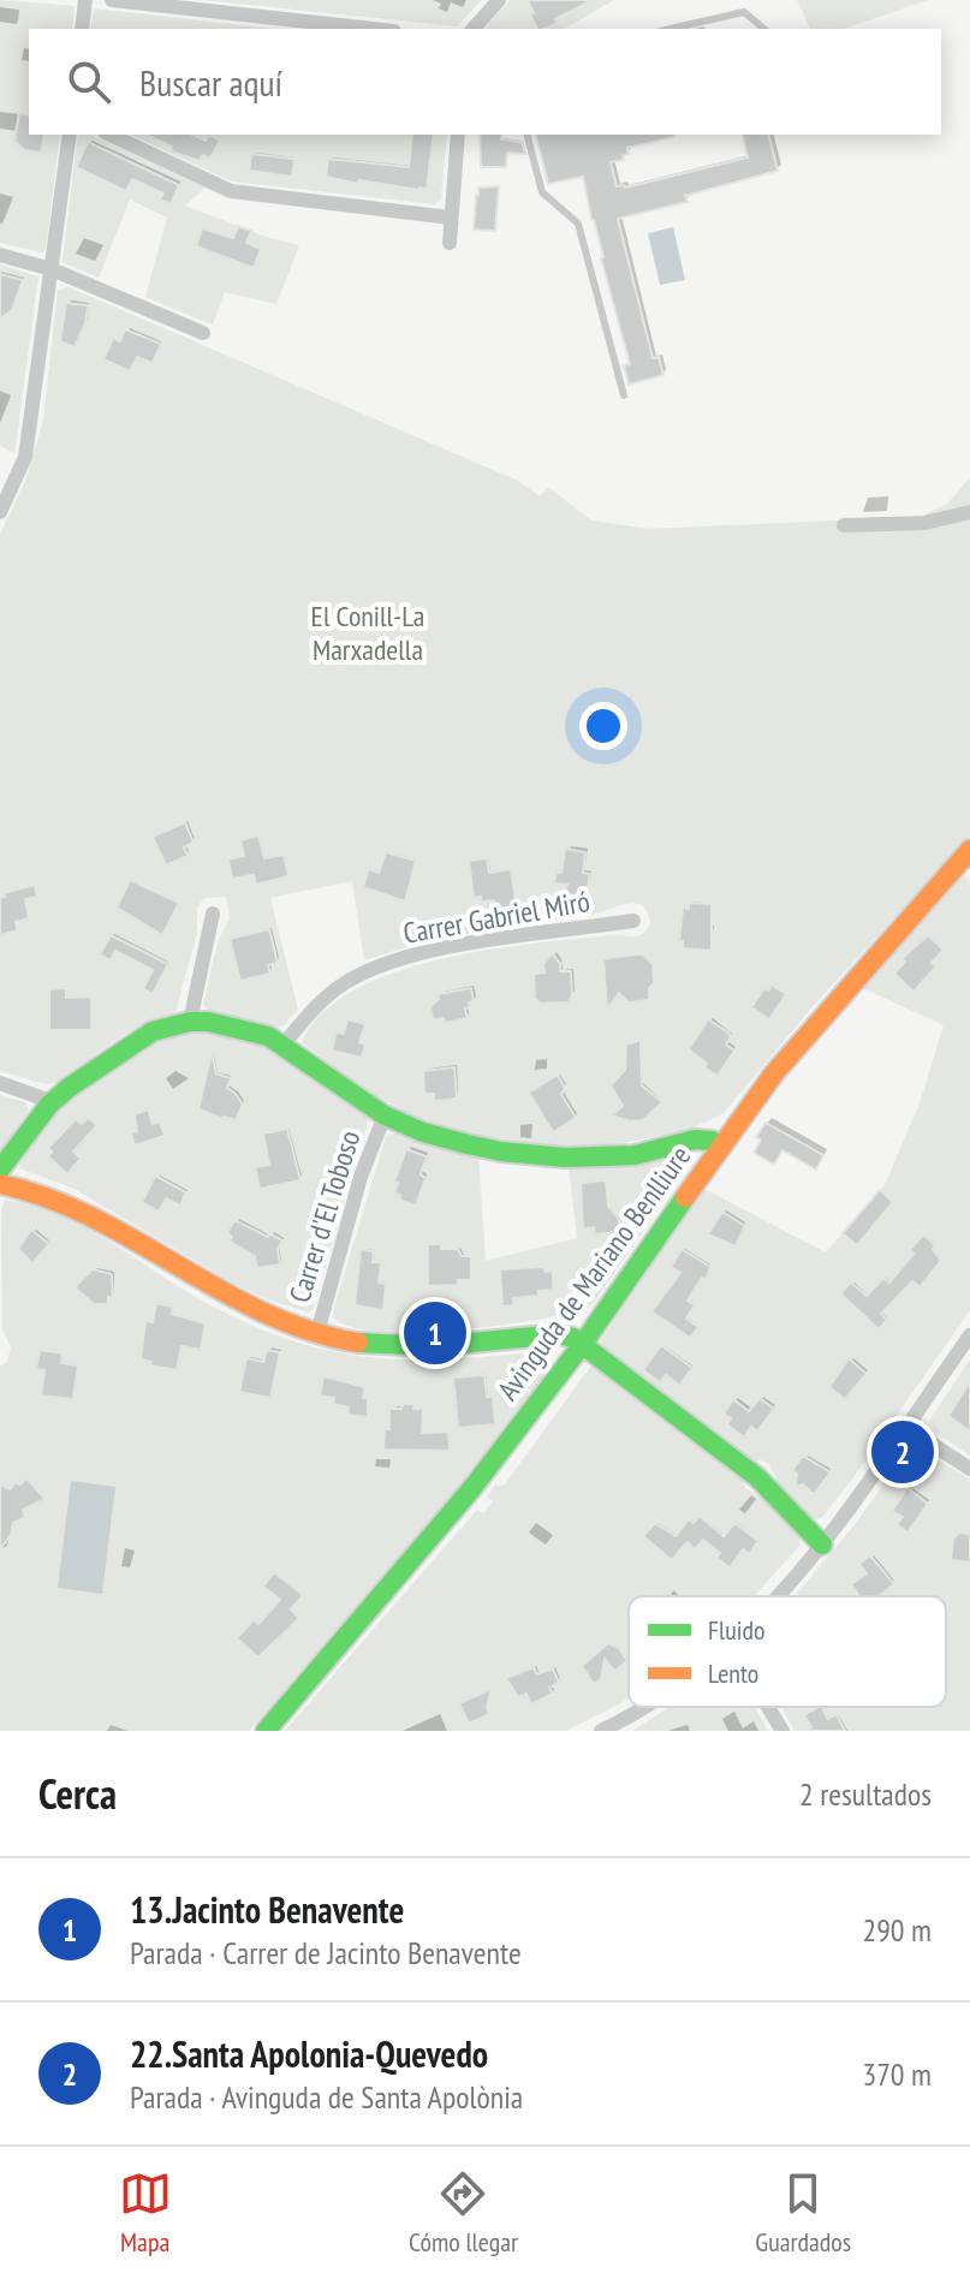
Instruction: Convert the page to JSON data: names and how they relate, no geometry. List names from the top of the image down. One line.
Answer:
{"streets":{"street":["Carrer Gabriel Miró","Carrer d'El Toboso","Avinguda de Mariano Benlliure"]},"parks":["El Conill-La Marxadella"],"legend":["Fluido","Lento"],"page":{"search":"Buscar aquí","pins":["1","2"],"heading":["Cerca","2 resultados"],"list":[{"mark":"1","name":"13.Jacinto Benavente","note":"Parada · Carrer de Jacinto Benavente","value":"290 m"},{"mark":"2","name":"22.Santa Apolonia-Quevedo","note":"Parada · Avinguda de Santa Apolònia","value":"370 m"}],"nav":["Mapa","Cómo llegar","Guardados"]}}
